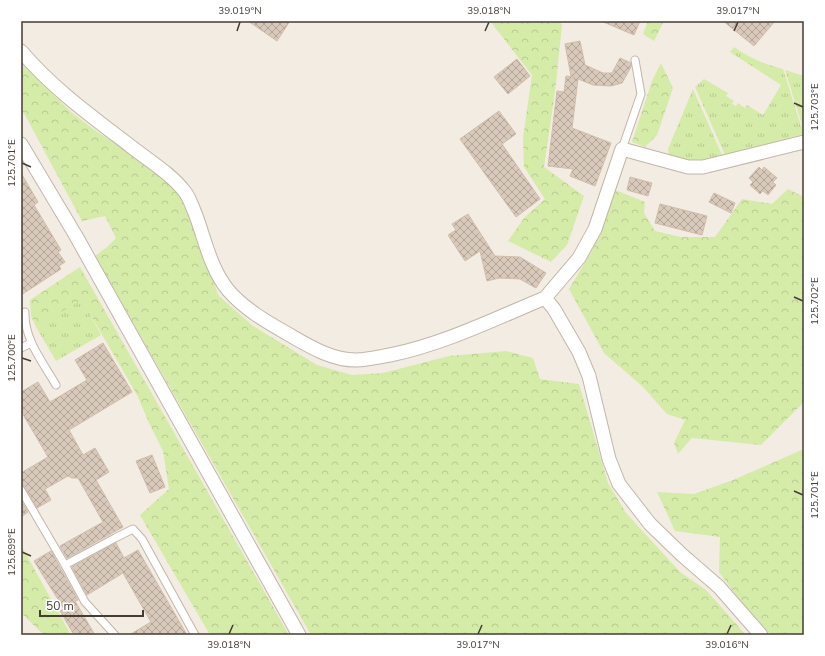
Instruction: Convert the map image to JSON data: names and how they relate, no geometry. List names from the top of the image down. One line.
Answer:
{"scale_bar":"50 m","coordinates":["39.019°N","39.018°N","39.017°N","125.703°E","125.701°E","125.702°E","125.700°E","125.699°E","39.016°N"]}
